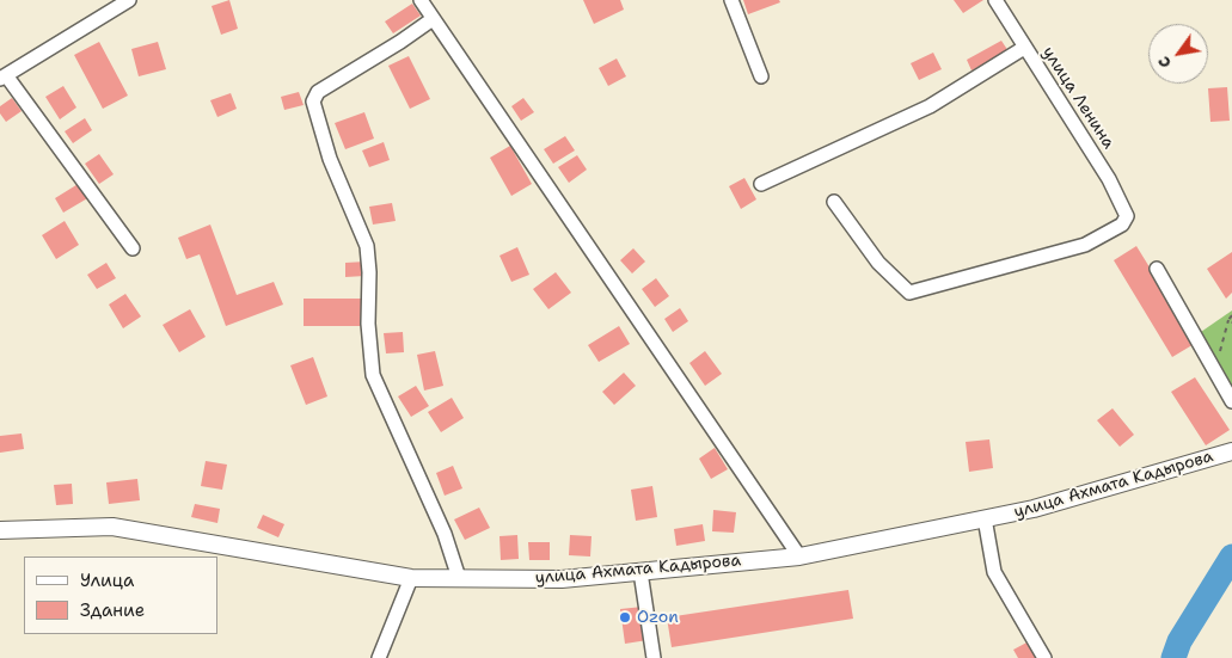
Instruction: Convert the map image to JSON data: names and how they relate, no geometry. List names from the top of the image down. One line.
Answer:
{"streets":{"main road":["улица Ахмата Кадырова"],"street":["улица Ленина"]},"places":["Ozon"],"legend":["Улица","Здание"],"north":"bottom left"}
